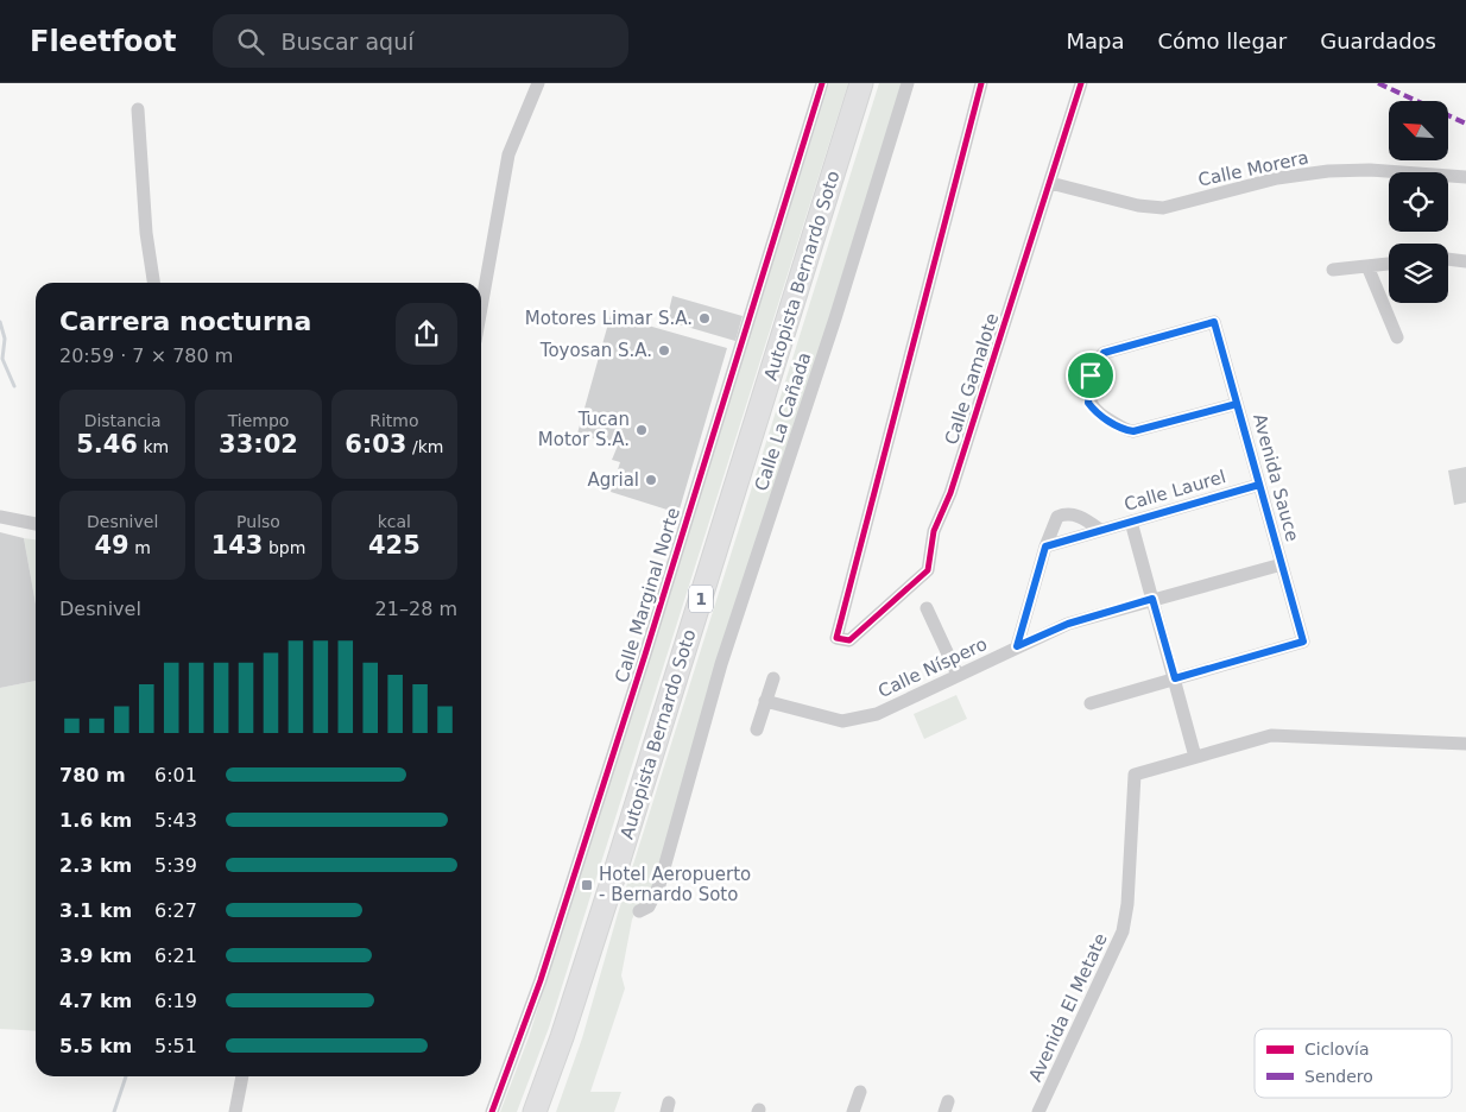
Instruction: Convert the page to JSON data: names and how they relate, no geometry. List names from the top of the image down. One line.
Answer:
{"streets":{"highway":["Autopista Bernardo Soto","1"],"street":["Calle Morera","Calle Gamalote","Calle La Cañada","Avenida Sauce","Calle Laurel","Calle Marginal Norte","Calle Níspero","Avenida El Metate"]},"crossings":[["Calle Morera","Calle Gamalote"],["Avenida Sauce","Calle Laurel"],["Avenida Sauce","Calle Níspero"]],"places":{"other":["Motores Limar S.A.","Toyosan S.A.","Tucan Motor S.A.","Agrial"],"transit":["Hotel Aeropuerto - Bernardo Soto"]},"legend":["Ciclovía","Sendero"],"north":"top left","page":{"header":"Fleetfoot","search":"Buscar aquí","nav":["Mapa","Cómo llegar","Guardados"],"heading":["Carrera nocturna","20:59 · 7 × 780 m"],"stats":[["Distancia","5.46 km"],["Tiempo","33:02"],["Ritmo","6:03 /km"],["Desnivel","49 m"],["Pulso","143 bpm"],["kcal","425"]],"chart":["Desnivel","21–28 m"],"list":[{"name":"780 m","note":"6:01"},{"name":"1.6 km","note":"5:43"},{"name":"2.3 km","note":"5:39"},{"name":"3.1 km","note":"6:27"},{"name":"3.9 km","note":"6:21"},{"name":"4.7 km","note":"6:19"},{"name":"5.5 km","note":"5:51"}]}}
